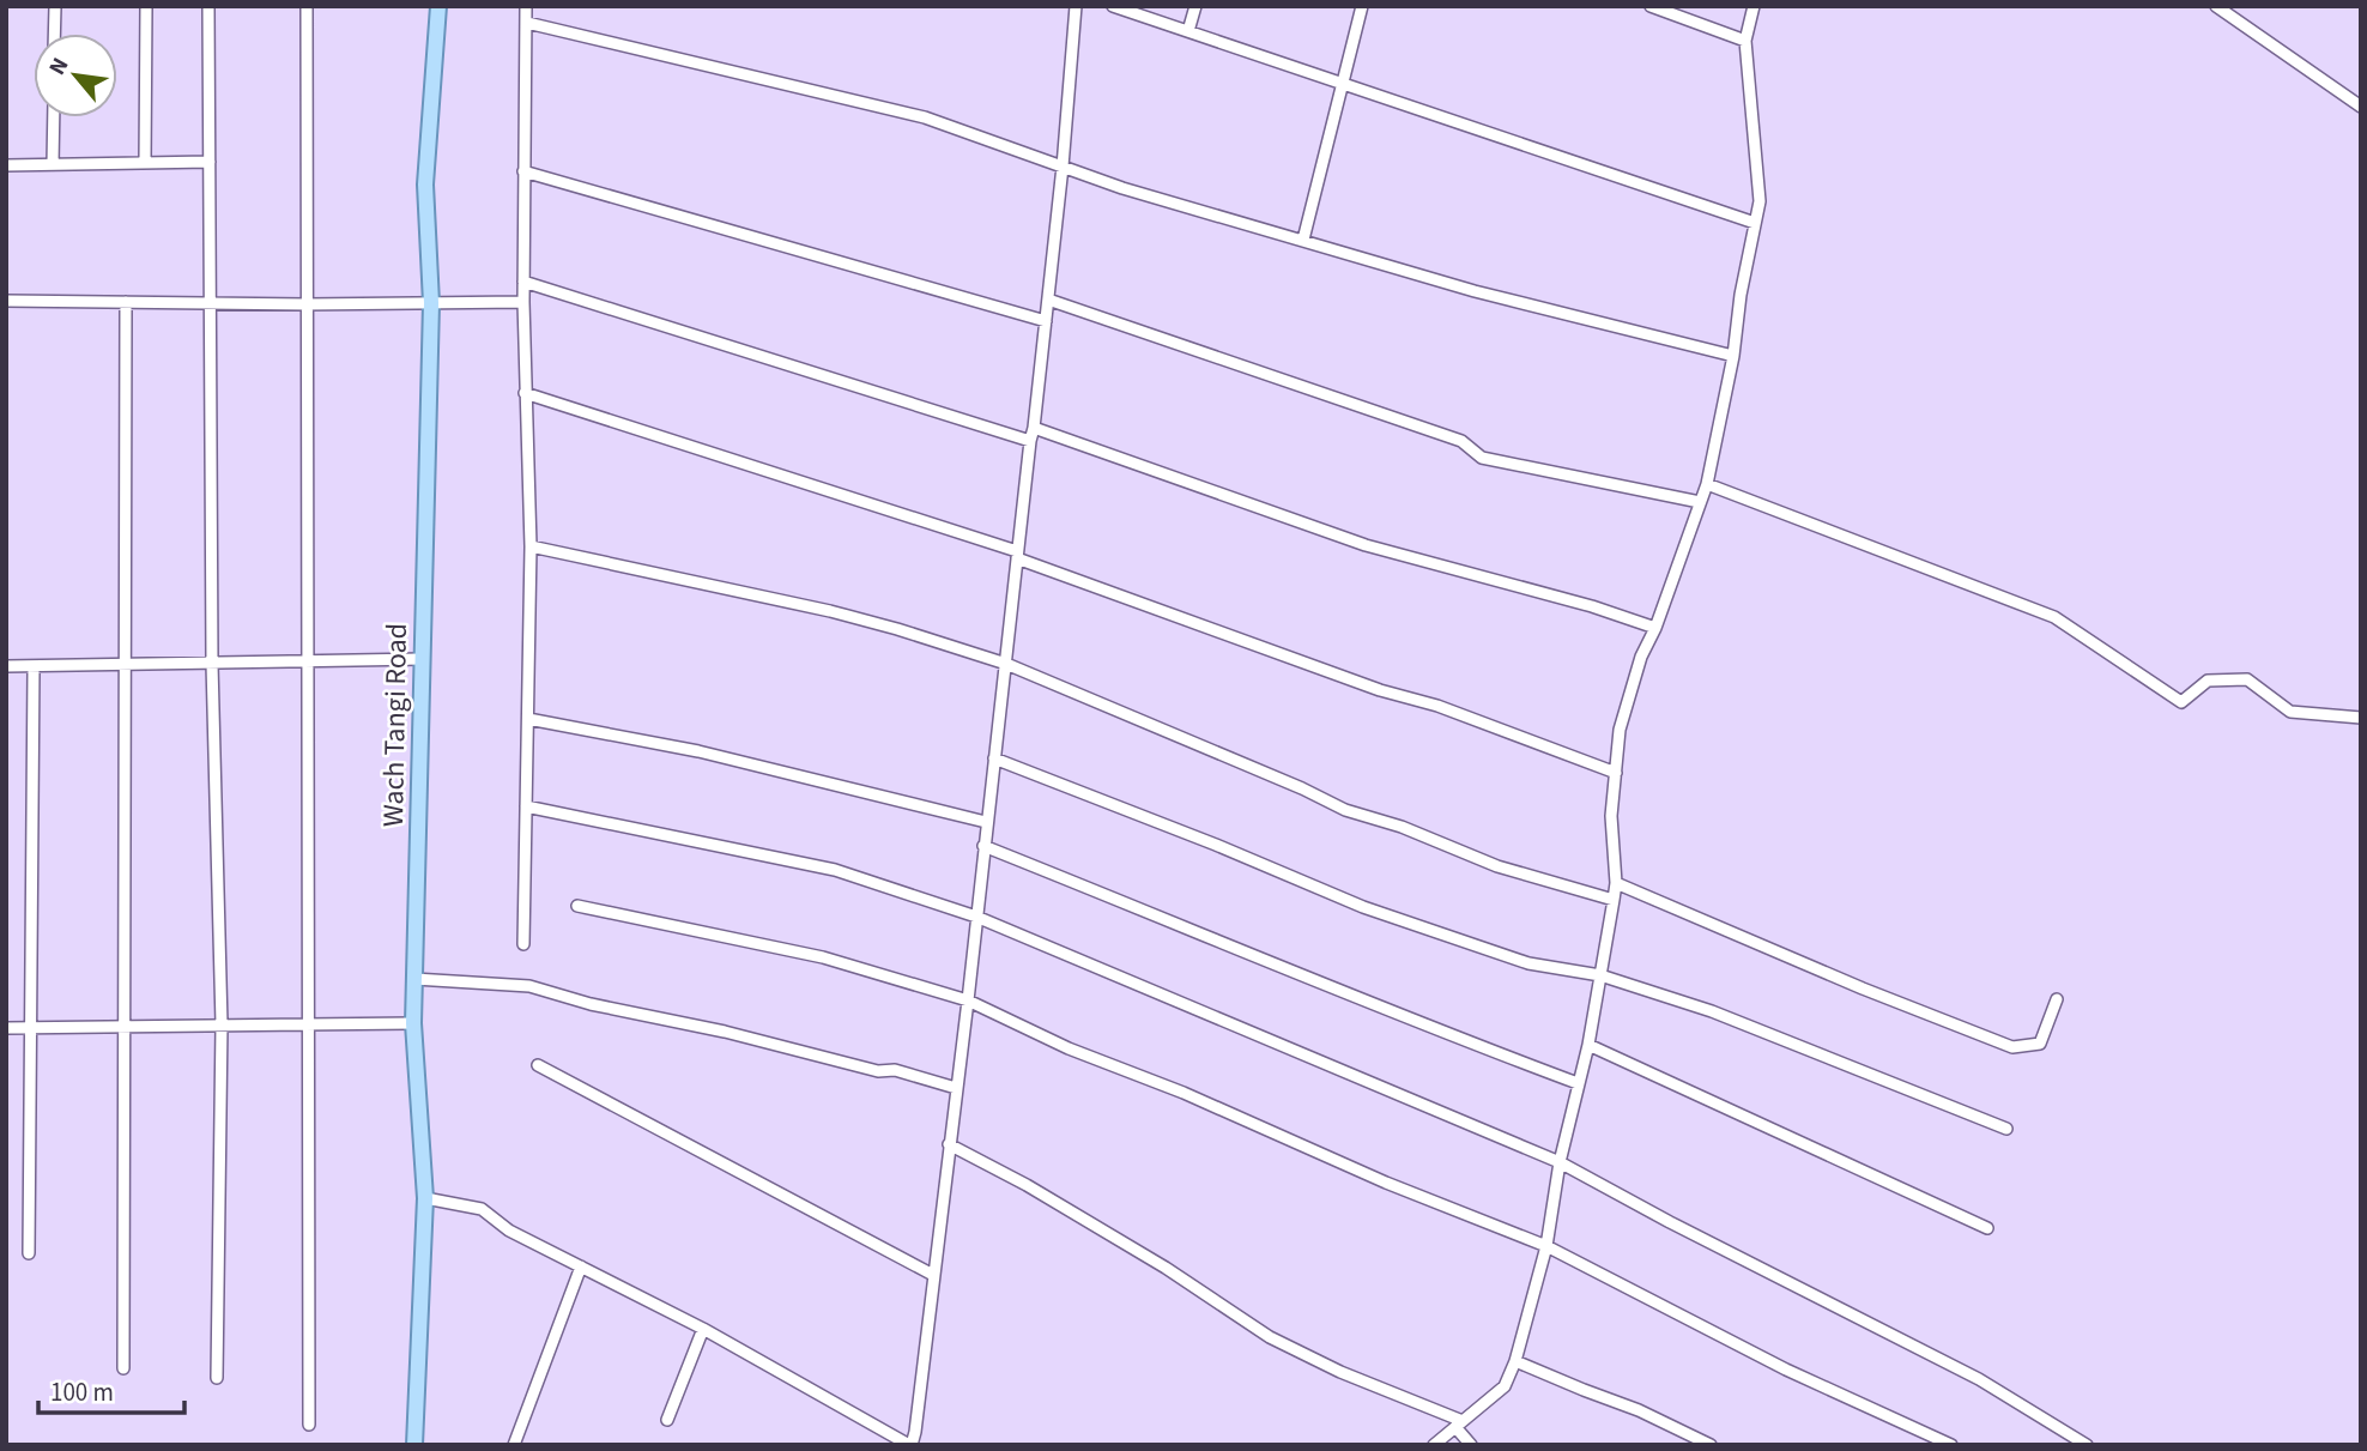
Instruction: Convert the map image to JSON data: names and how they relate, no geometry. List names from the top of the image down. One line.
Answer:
{"streets":{"main road":["Wach Tangi Road"]},"scale_bar":"100 m","north":"top left"}
